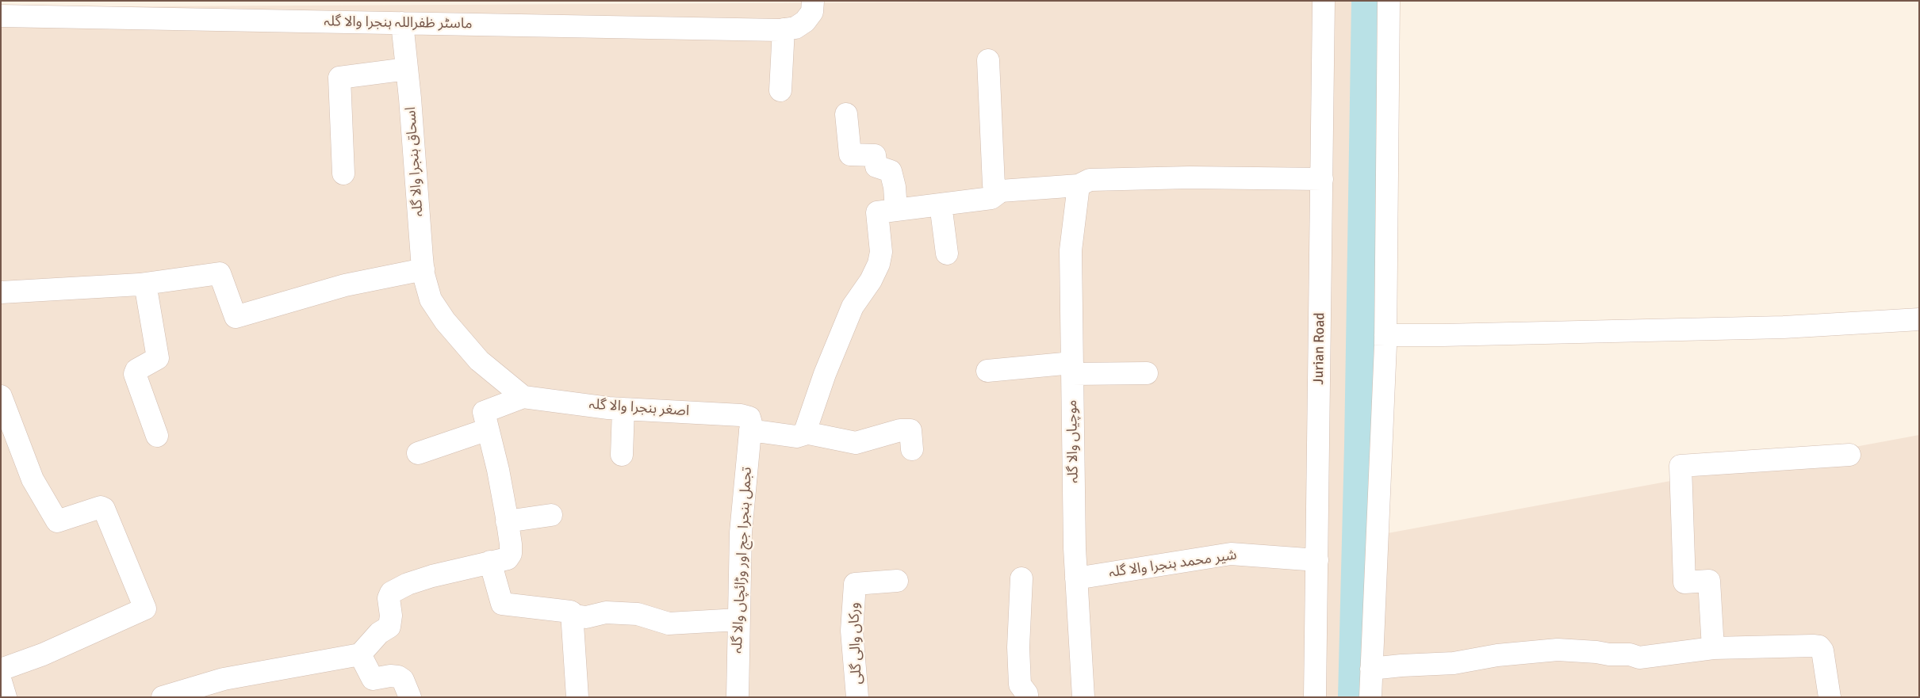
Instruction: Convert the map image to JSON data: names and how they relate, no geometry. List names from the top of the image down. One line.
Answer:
{"streets":{"street":["ماسٹر ظفراللہ ہنجرا والا گلہ","اسحاق ہنجرا والا گلہ","Jurian Road","اصغر ہنجرا والا گلہ","موچیاں والا گلہ","تجمل ہنجرا جج اور وڑائچاں والا گلہ","شیر محمد ہنجرا والا گلہ","ورکاں والی گلی"]},"crossings":[["ماسٹر ظفراللہ ہنجرا والا گلہ","اسحاق ہنجرا والا گلہ"],["اسحاق ہنجرا والا گلہ","اصغر ہنجرا والا گلہ"],["Jurian Road","شیر محمد ہنجرا والا گلہ"],["اصغر ہنجرا والا گلہ","تجمل ہنجرا جج اور وڑائچاں والا گلہ"],["موچیاں والا گلہ","شیر محمد ہنجرا والا گلہ"]]}
